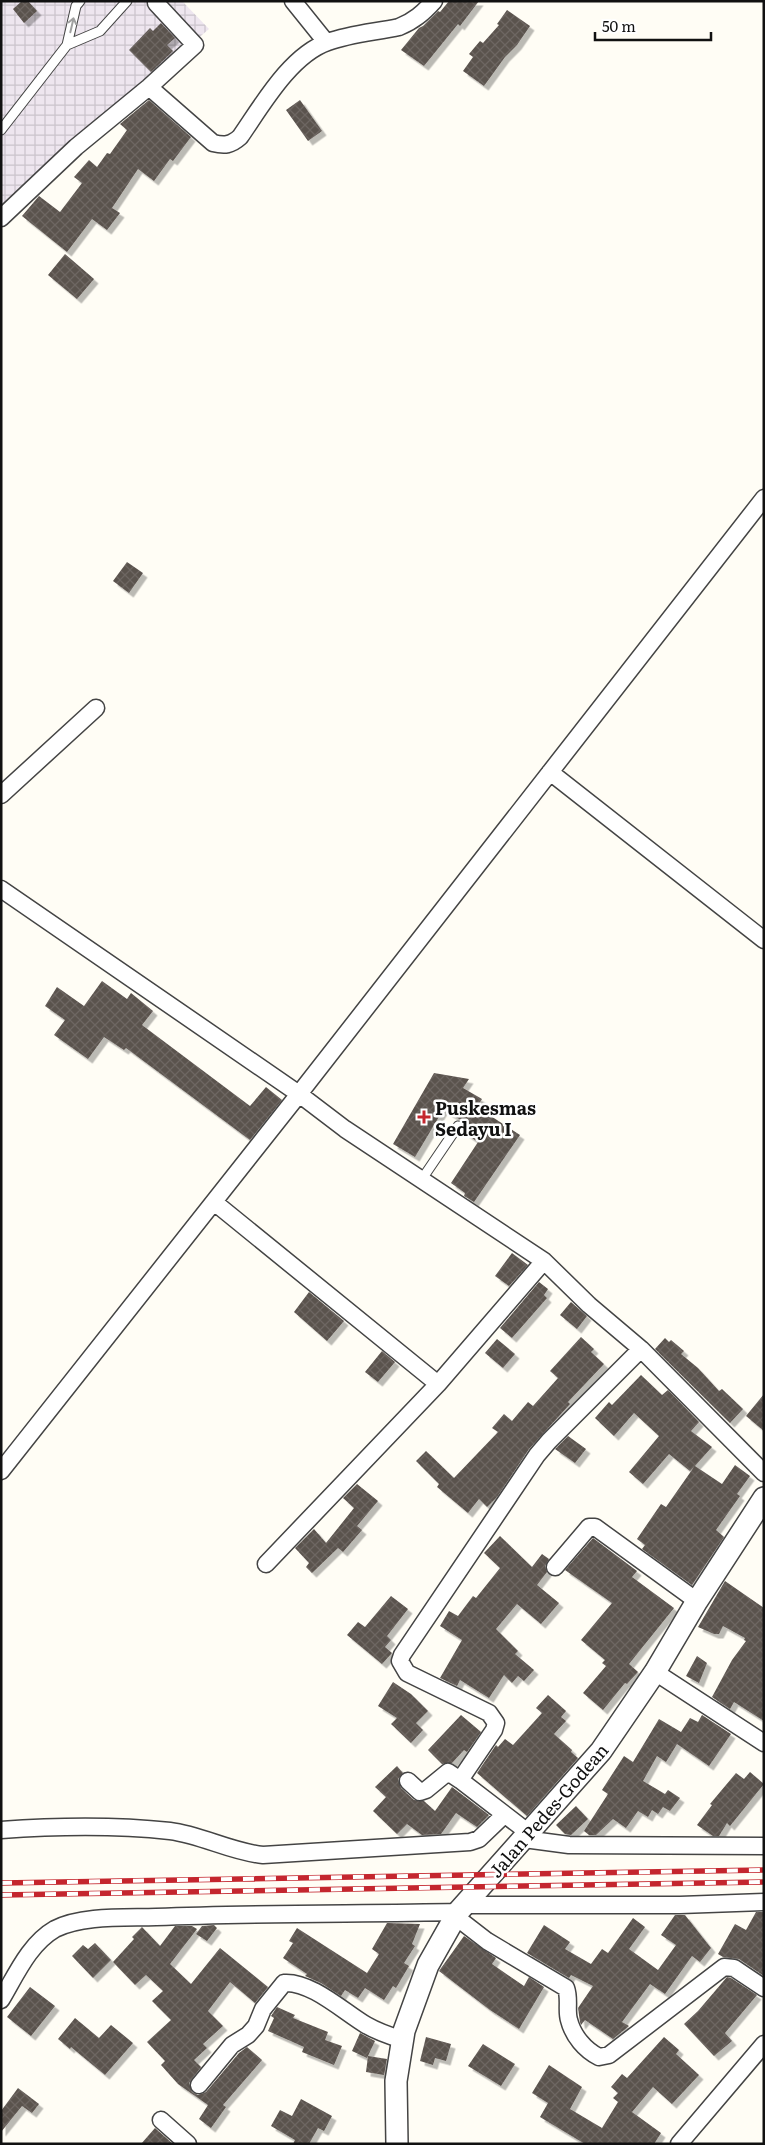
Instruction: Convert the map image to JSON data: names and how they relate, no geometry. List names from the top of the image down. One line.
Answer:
{"streets":{"street":["Jalan Pedes-Godean"]},"places":{"health":["Puskesmas Sedayu I"]},"scale_bar":"50 m"}
